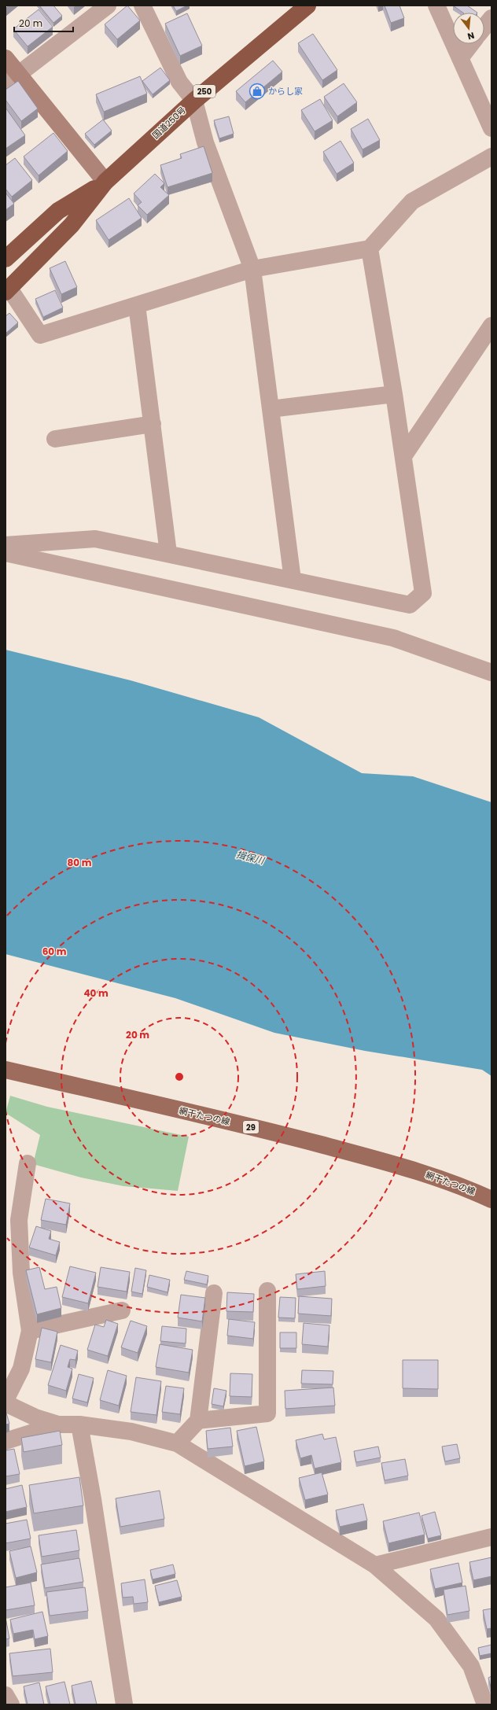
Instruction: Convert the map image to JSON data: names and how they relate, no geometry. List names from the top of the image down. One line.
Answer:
{"streets":{"highway":["250","国道250号"],"main road":["網干たつの線","29"]},"water":["揖保川"],"places":{"shop":["からし家"]},"scale_bar":"20 m","north":"bottom","rings":["80 m","60 m","40 m","20 m"]}
